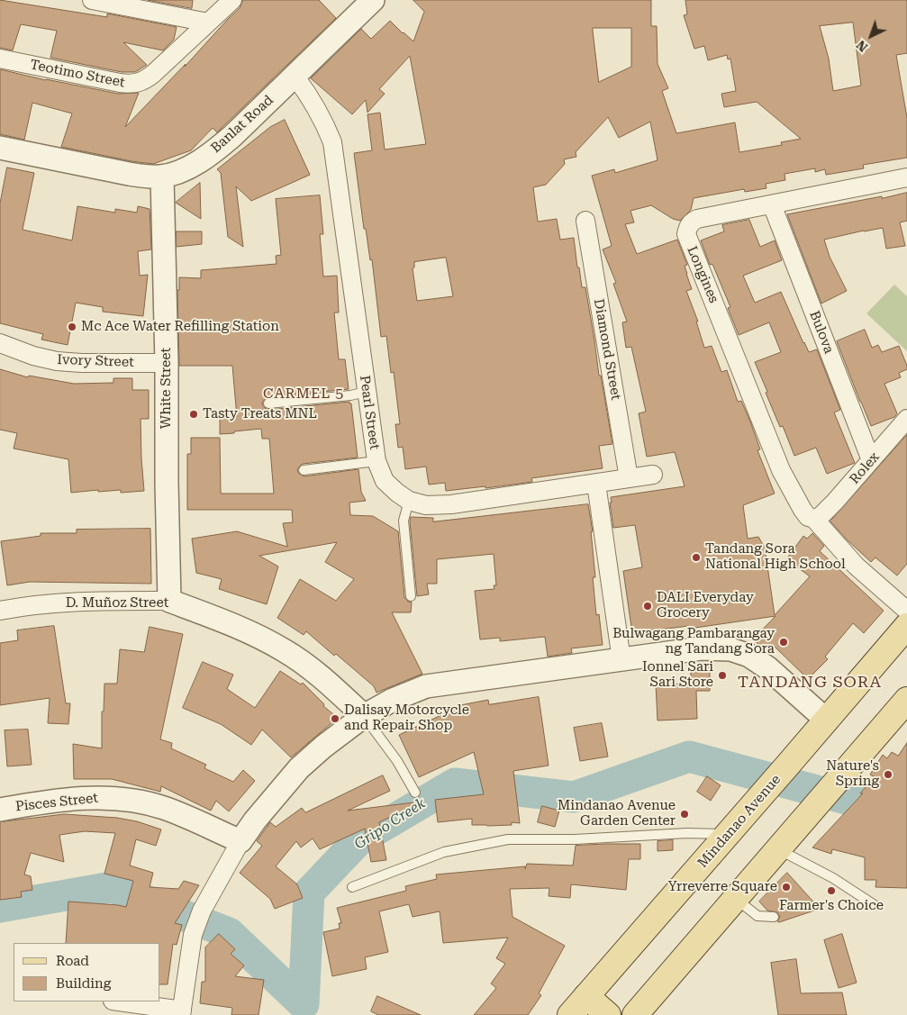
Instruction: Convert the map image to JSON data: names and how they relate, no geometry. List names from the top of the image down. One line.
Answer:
{"streets":{"main road":["Mindanao Avenue"],"street":["Teotimo Street","Banlat Road","Longines","Bulova","Diamond Street","Ivory Street","White Street","Pearl Street","Rolex","D. Muñoz Street","Pisces Street"]},"crossings":[["Banlat Road","White Street"],["Banlat Road","Pearl Street"],["Longines","Bulova"],["Longines","Rolex"],["Bulova","Rolex"],["Diamond Street","Pearl Street"],["Ivory Street","White Street"],["White Street","D. Muñoz Street"]],"districts":["CARMEL 5","TANDANG SORA"],"water":["Gripo Creek"],"places":["Mc Ace Water Refilling Station","Tasty Treats MNL","Tandang Sora National High School","DALI Everyday Grocery","Bulwagang Pambarangay ng Tandang Sora","Ionnel Sari Sari Store","Dalisay Motorcycle and Repair Shop","Nature's Spring","Mindanao Avenue Garden Center","Yrreverre Square","Farmer's Choice"],"legend":["Road","Building"],"north":"bottom left"}
